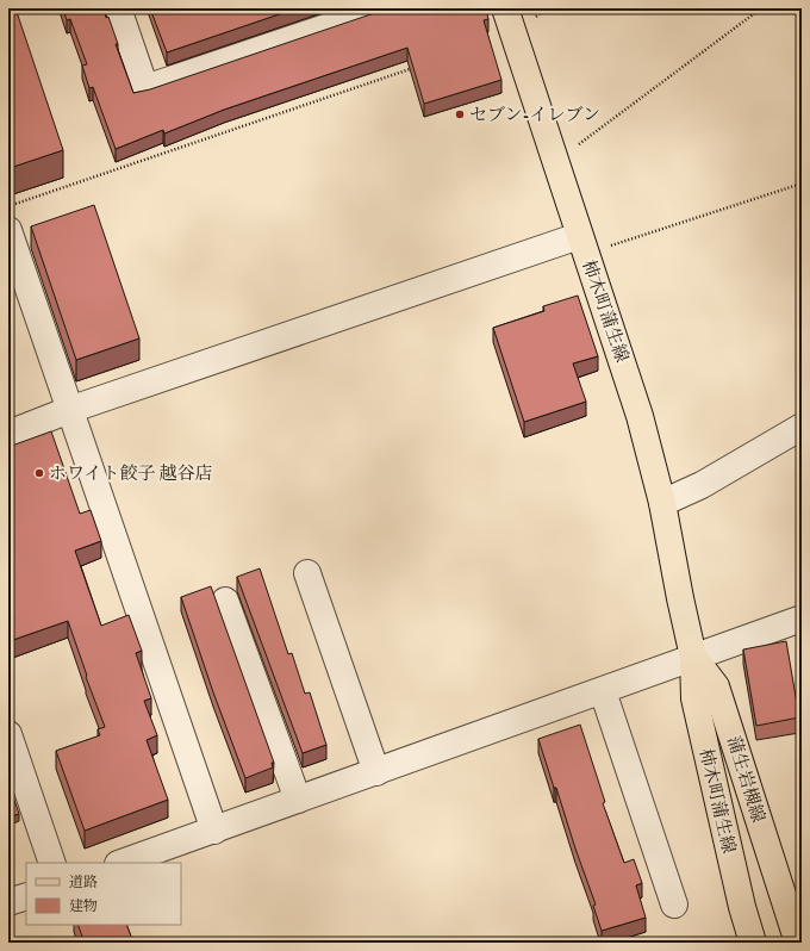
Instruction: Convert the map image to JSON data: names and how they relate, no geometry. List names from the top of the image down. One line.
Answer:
{"streets":{"main road":["柿木町蒲生線","蒲生岩槻線"]},"crossings":[["柿木町蒲生線","蒲生岩槻線"]],"places":["セブン-イレブン","ホワイト餃子 越谷店"],"legend":["道路","建物"]}
